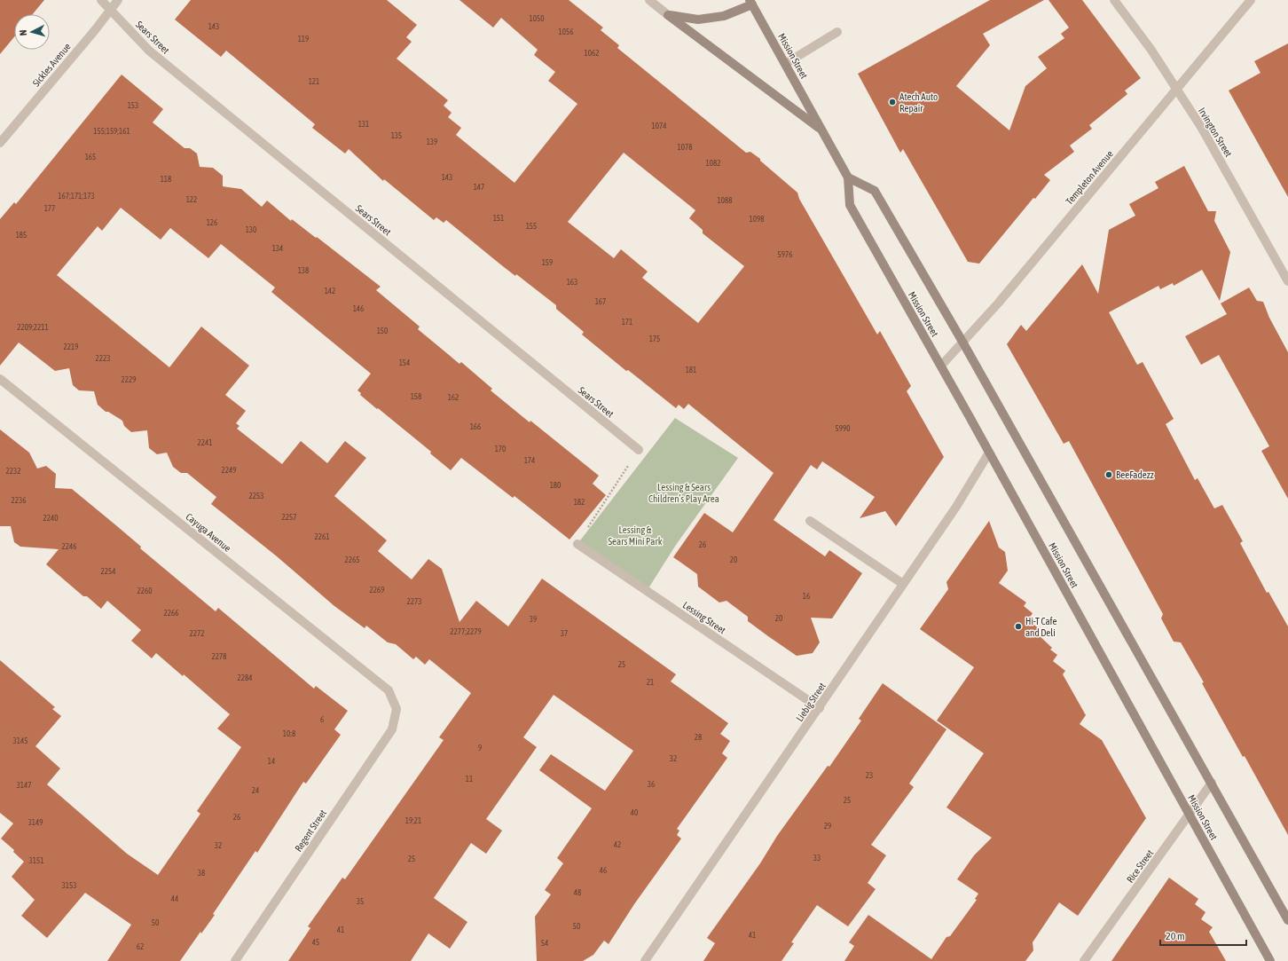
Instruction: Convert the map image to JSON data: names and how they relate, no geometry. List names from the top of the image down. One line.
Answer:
{"streets":{"main road":["Mission Street"],"street":["Sears Street","Sickles Avenue","Irvington Street","Templeton Avenue","Cayuga Avenue","Lessing Street","Liebig Street","Regent Street","Rice Street"]},"crossings":[["Sears Street","Sickles Avenue"],["Mission Street","Templeton Avenue"],["Mission Street","Liebig Street"],["Mission Street","Rice Street"],["Irvington Street","Templeton Avenue"],["Cayuga Avenue","Regent Street"],["Lessing Street","Liebig Street"]],"parks":["Lessing & Sears Children’s Play Area","Lessing & Sears Mini Park"],"places":["Atech Auto Repair","BeeFadezz","Hi-T Cafe and Deli"],"house_numbers":["1050","143","1056","119","1062","121","153","131","1074","155;159;161","135","139","1078","165","1082","143","118","147","167;171;173","122","1088","177","151","1098","126","155","130","185","134","5976","159","138","163","142","167","146","171","2209;2211","150","175","2219","2223","154","181","2229","158","162","166","5990","2241","170","174","2249","2232","180","2253","2236","182","2257","2240","2261","26","2246","2265","20","2254","2269","2260","16","2273","2266","20","39","2277;2279","2272","37","2278","25","2284","21","6","10;8","28","3145","9","32","14","23","11","36","3147","24","25","40","26","19;21","3149","29","42","32","33","25","3151","46","38","3153","48","44","35","50","50","41","41","45","54","62"],"scale_bar":"20 m","north":"left"}
